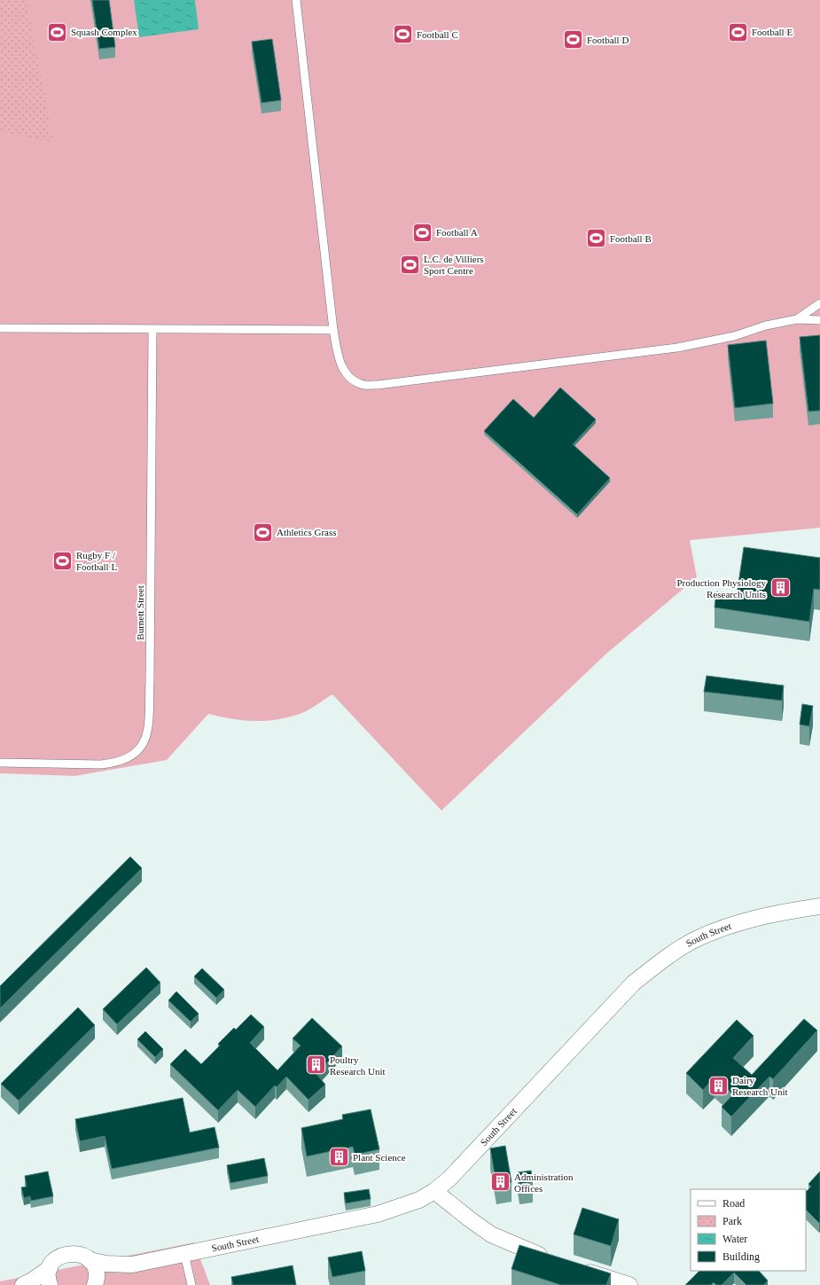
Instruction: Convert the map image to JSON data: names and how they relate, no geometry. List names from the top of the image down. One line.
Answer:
{"streets":{"street":["South Street"],"lane":["Burnett Street"]},"places":{"sports":["Squash Complex","Football E","Football C","Football D","Football A","Football B","L.C. de Villiers Sport Centre","Athletics Grass","Rugby F / Football L"],"building":["Production Physiology Research Units","Poultry Research Unit","Dairy Research Unit","Plant Science","Administration Offices"]},"legend":["Road","Park","Water","Building"]}
